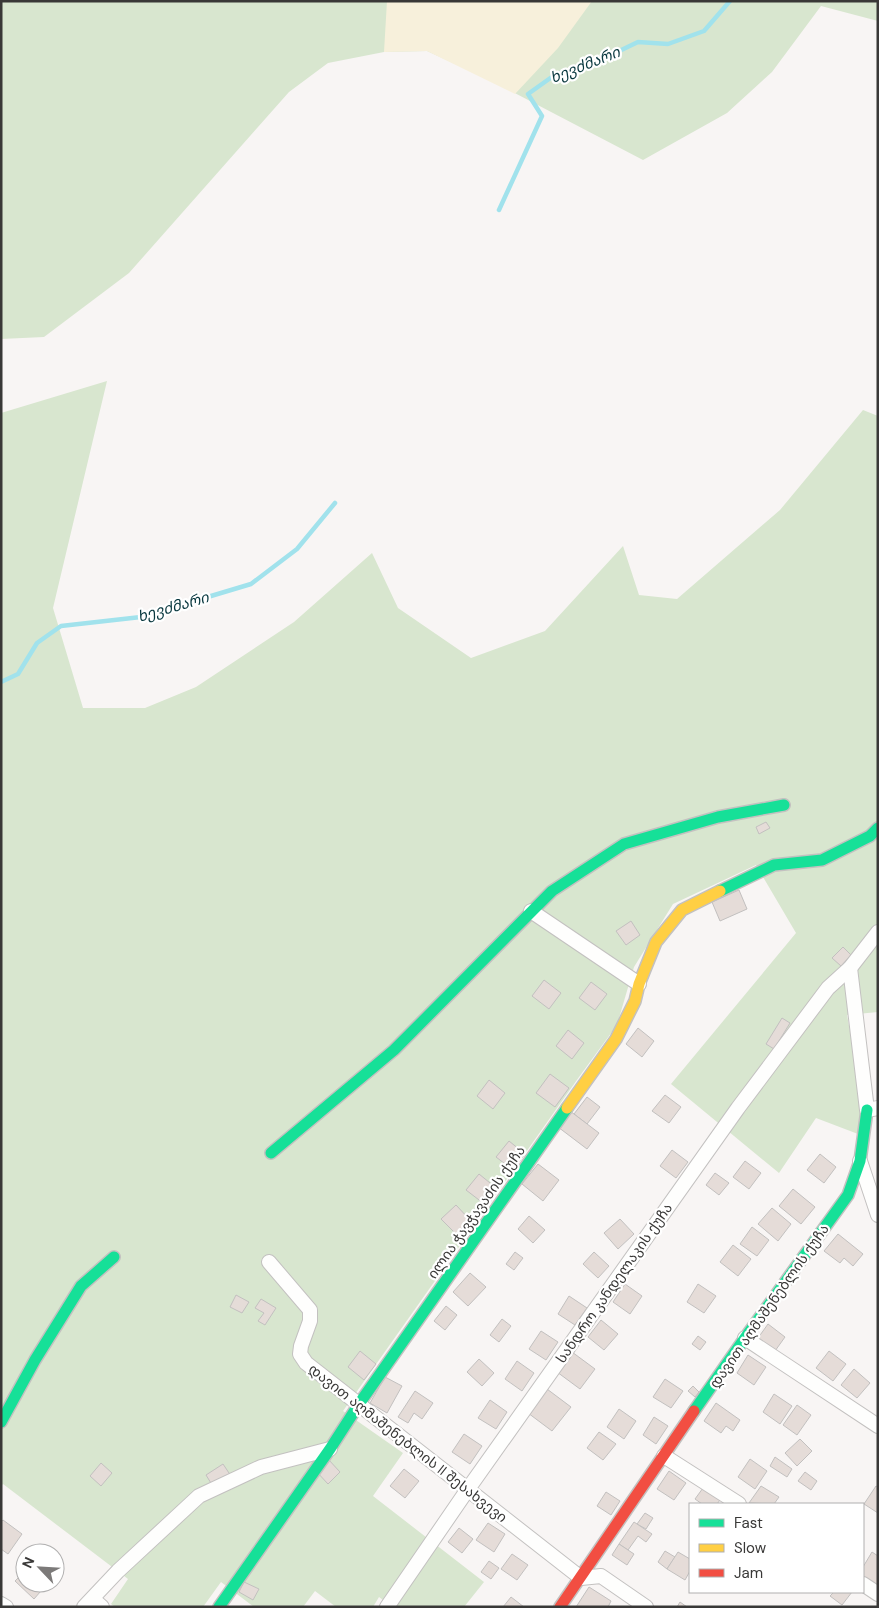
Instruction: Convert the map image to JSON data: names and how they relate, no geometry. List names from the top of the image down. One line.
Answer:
{"streets":{"street":["ილია ჭავჭავაძის ქუჩა","სანდრო კანდელაკის ქუჩა","დავით აღმაშენებლის ქუჩა","დავით აღმაშენებლის II შესახვევი"]},"crossings":[["ილია ჭავჭავაძის ქუჩა","დავით აღმაშენებლის II შესახვევი"],["სანდრო კანდელაკის ქუჩა","დავით აღმაშენებლის ქუჩა"],["სანდრო კანდელაკის ქუჩა","დავით აღმაშენებლის II შესახვევი"],["დავით აღმაშენებლის ქუჩა","დავით აღმაშენებლის II შესახვევი"]],"water":["ხევძმარი"],"legend":["Fast","Slow","Jam"],"north":"top left"}
